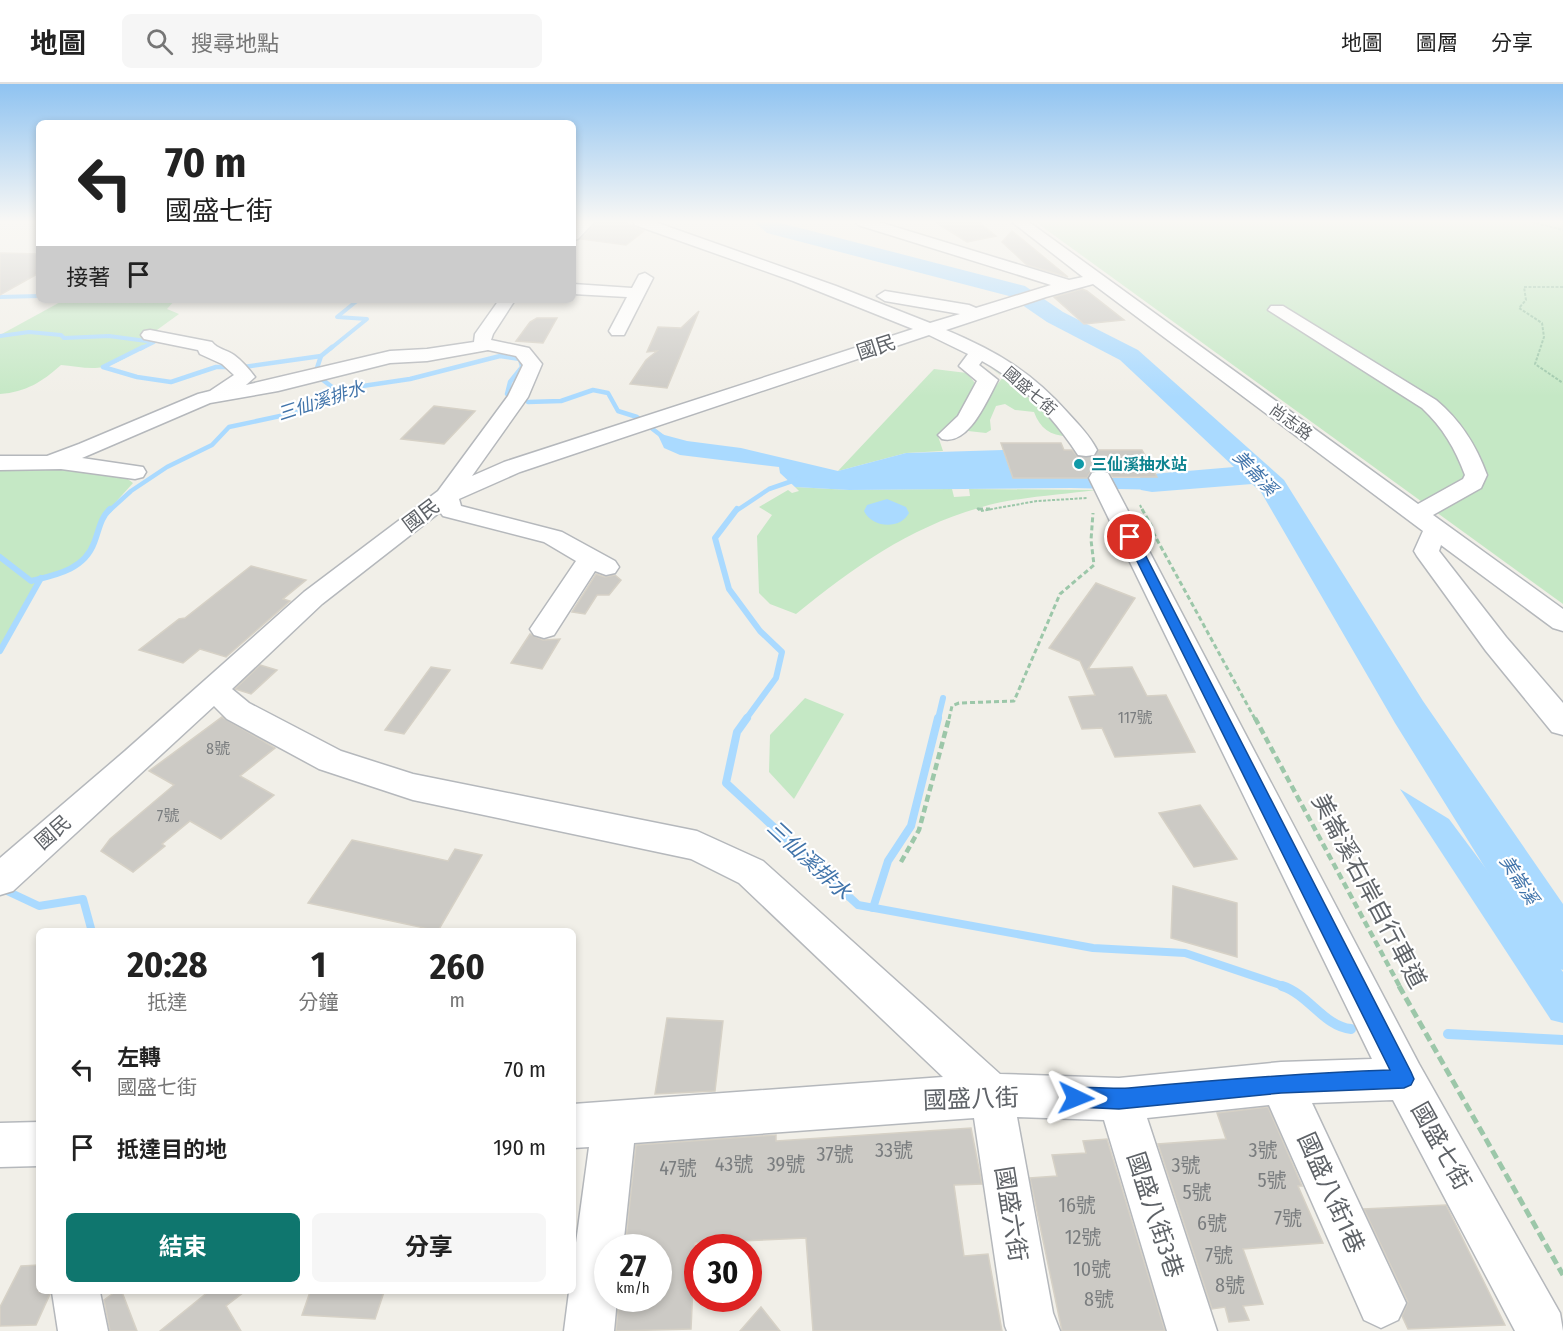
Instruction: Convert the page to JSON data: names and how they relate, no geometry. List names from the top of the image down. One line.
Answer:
{"streets":{"street":["國民","國盛七街","尚志路","國盛八街","國盛八街1巷","國盛六街","國盛八街3巷"],"path":["美崙溪右岸自行車道"]},"crossings":[["國民","國盛七街"],["國盛七街","國盛八街"],["國盛八街","國盛八街1巷"],["國盛八街","國盛六街"],["國盛八街","國盛八街3巷"]],"water":["三仙溪排水","美崙溪"],"places":["三仙溪抽水站"],"house_numbers":["117號","8號","7號","33號","3號","37號","43號","39號","3號","47號","5號","5號","16號","7號","6號","12號","7號","10號","8號","8號"],"page":{"header":"地圖","search":"搜尋地點","nav":["地圖","圖層","分享"],"turn":["70 m","國盛七街"],"then":"接著","eta":["20:28","抵達","1","分鐘","260","m"],"list":[{"name":"左轉","note":"國盛七街","value":"70 m"},{"name":"抵達目的地","value":"190 m"}],"buttons":["結束","分享"],"speed":"27 km/h","limit":"30"}}
